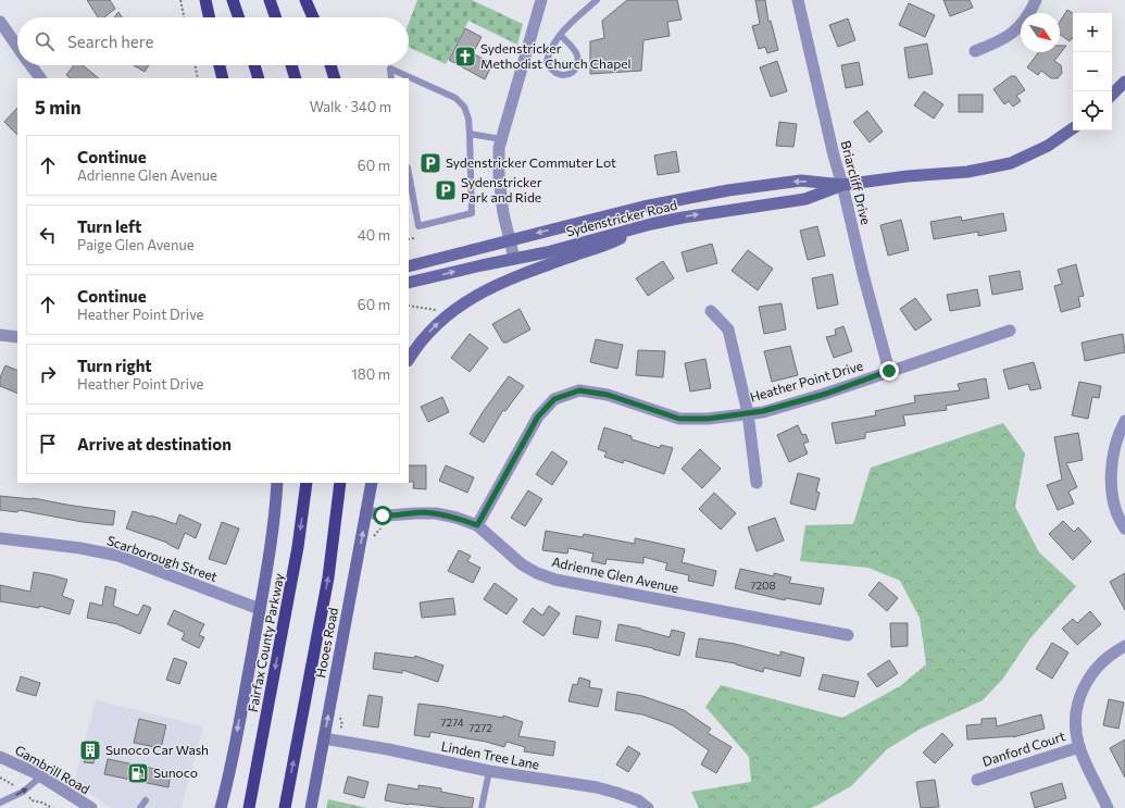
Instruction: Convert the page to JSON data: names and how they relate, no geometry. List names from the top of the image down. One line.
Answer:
{"streets":{"highway":["Fairfax County Parkway"],"main road":["Sydenstricker Road","Hooes Road"],"street":["Briarcliff Drive","Heather Point Drive","Scarborough Street","Adrienne Glen Avenue","Danford Court","Linden Tree Lane","Gambrill Road"]},"crossings":[["Briarcliff Drive","Sydenstricker Road"],["Briarcliff Drive","Heather Point Drive"],["Heather Point Drive","Adrienne Glen Avenue"],["Adrienne Glen Avenue","Hooes Road"],["Hooes Road","Linden Tree Lane"]],"places":{"church":["Sydenstricker Methodist Church Chapel"],"parking":["Sydenstricker Commuter Lot","Sydenstricker Park and Ride"],"building":["Sunoco Car Wash"],"fuel station":["Sunoco"]},"house_numbers":["7208","7274","7272"],"north":"bottom right","page":{"map_buttons":["+","−"],"search":"Search here","heading":["5 min","Walk · 340 m"],"list":[["Continue","Adrienne Glen Avenue","60 m"],["Turn left","Paige Glen Avenue","40 m"],["Continue","Heather Point Drive","60 m"],["Turn right","Heather Point Drive","180 m"],"Arrive at destination"]}}
